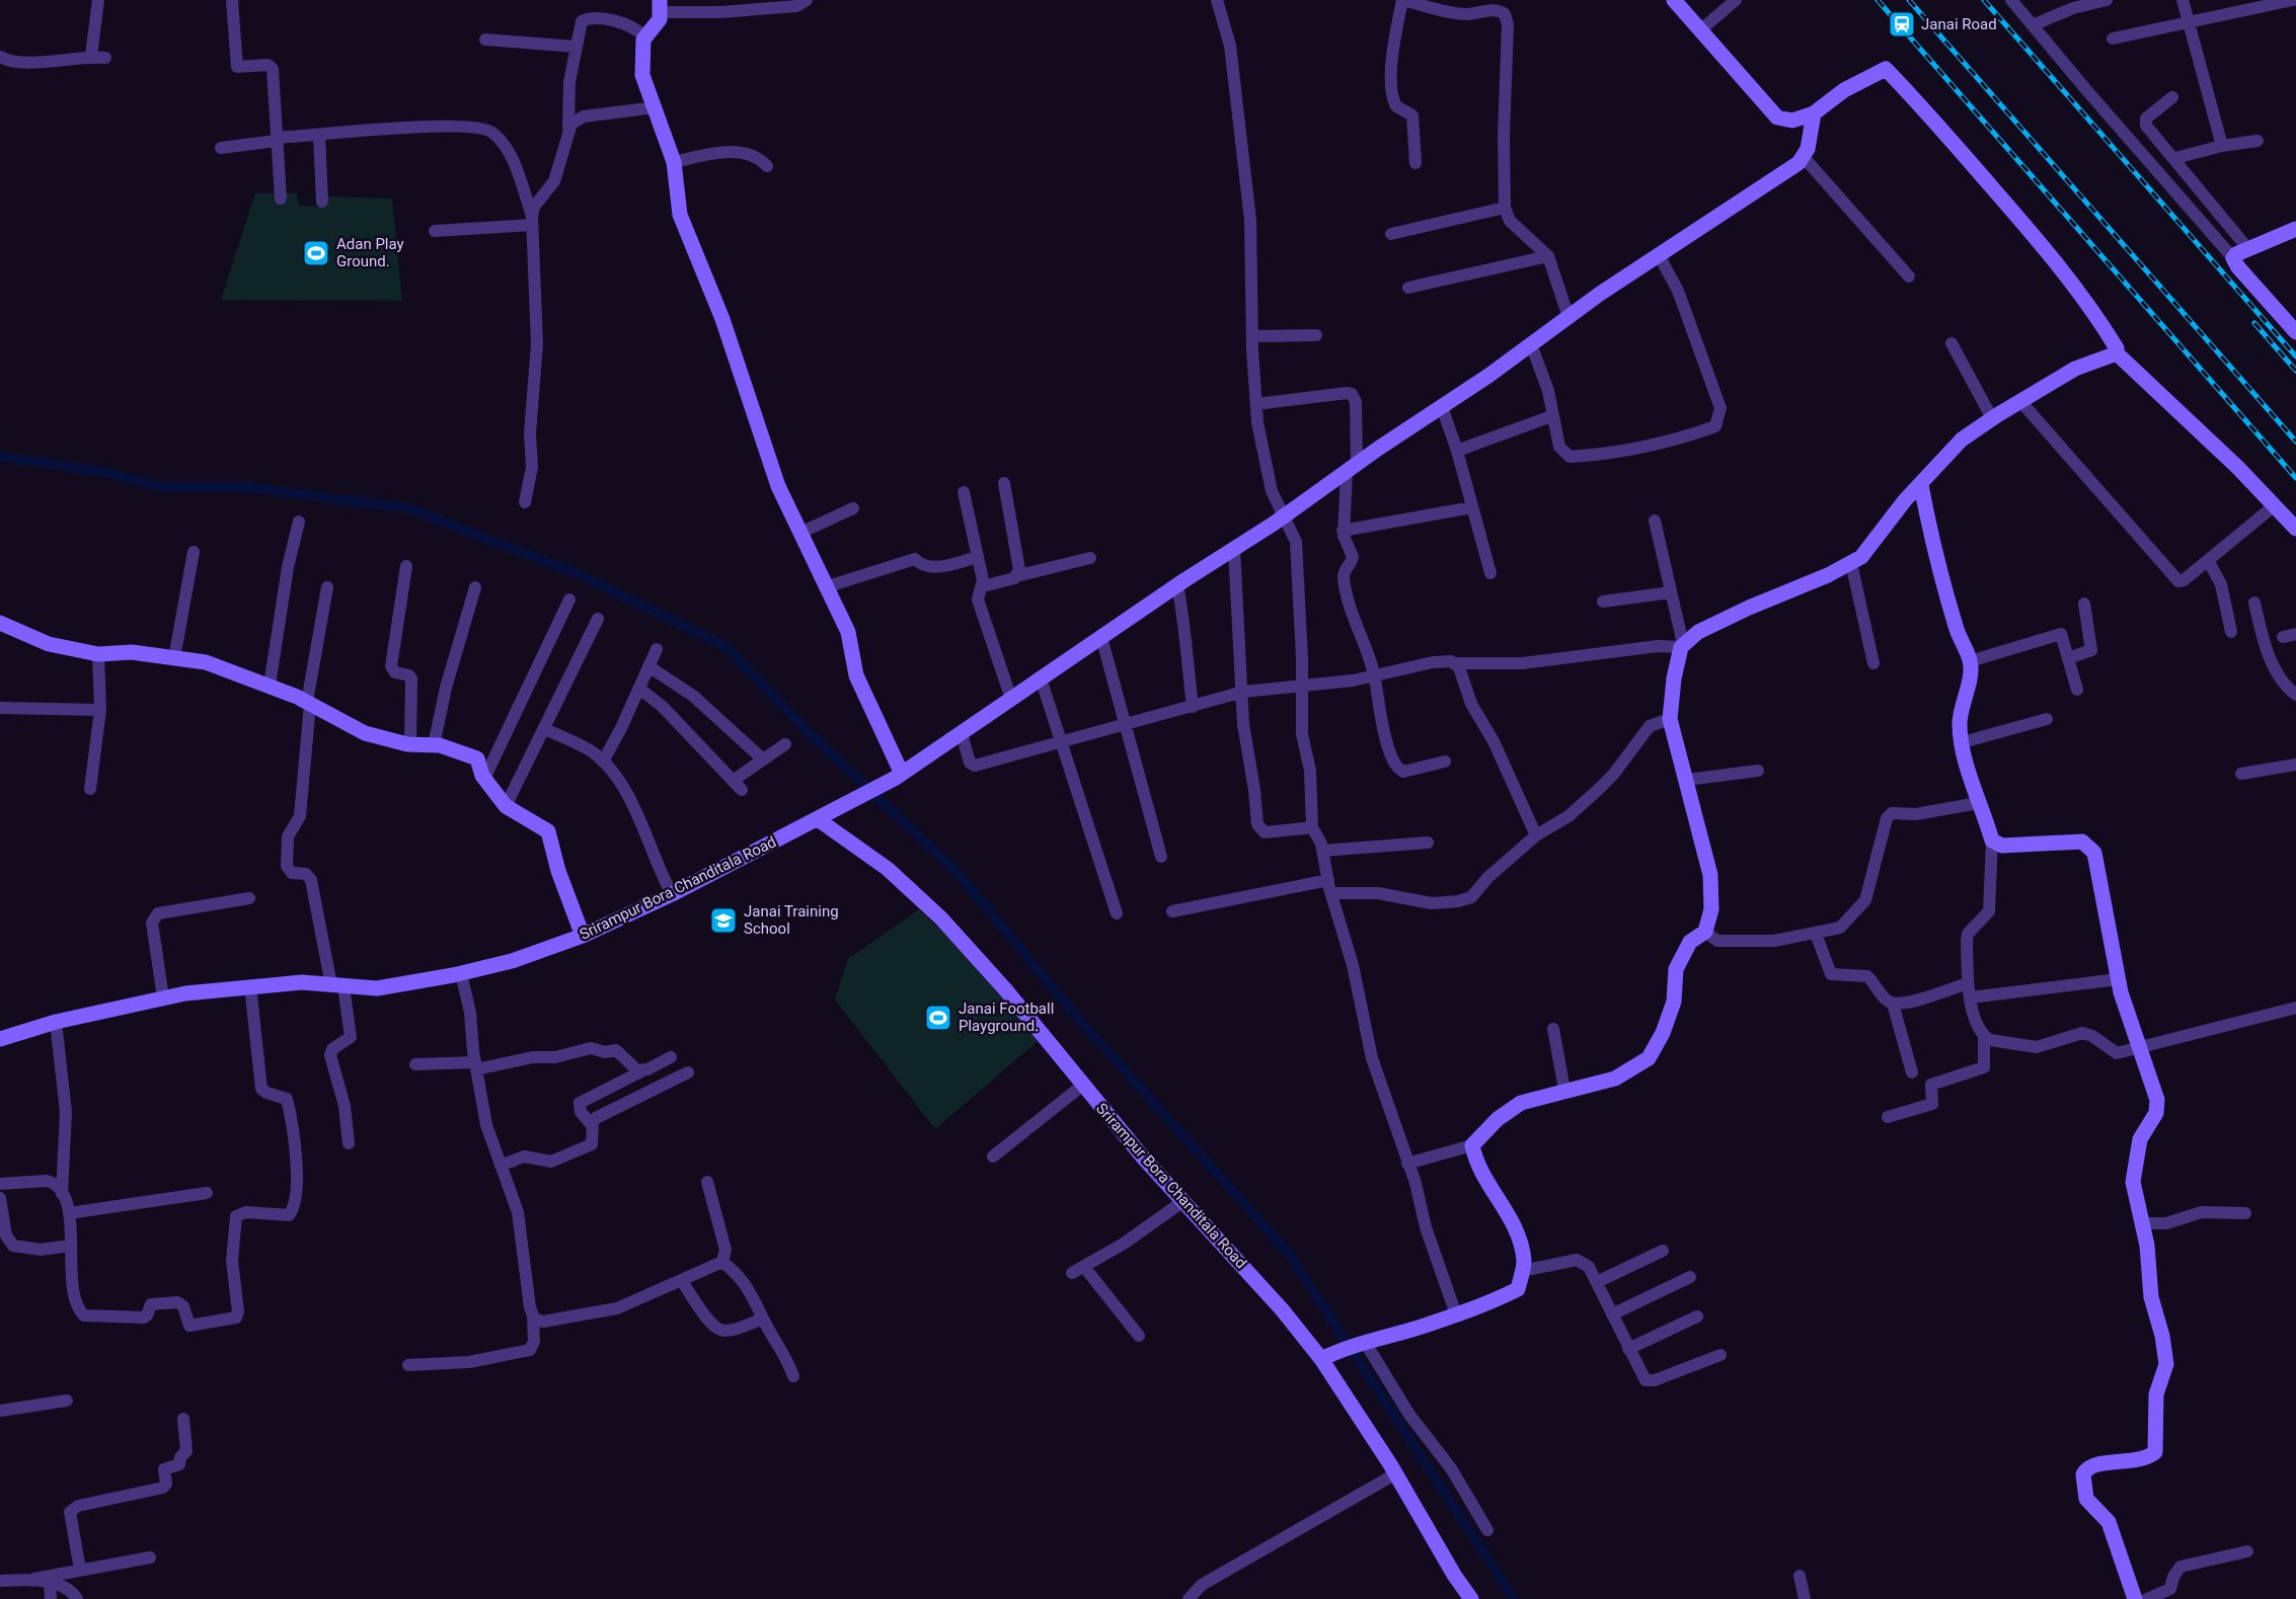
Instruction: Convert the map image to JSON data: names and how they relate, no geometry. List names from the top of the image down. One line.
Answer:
{"streets":{"street":["Srirampur Bora Chanditala Road"]},"places":{"station":["Janai Road"],"sports":["Adan Play Ground.","Janai Football Playground."],"school or university":["Janai Training School"]}}
